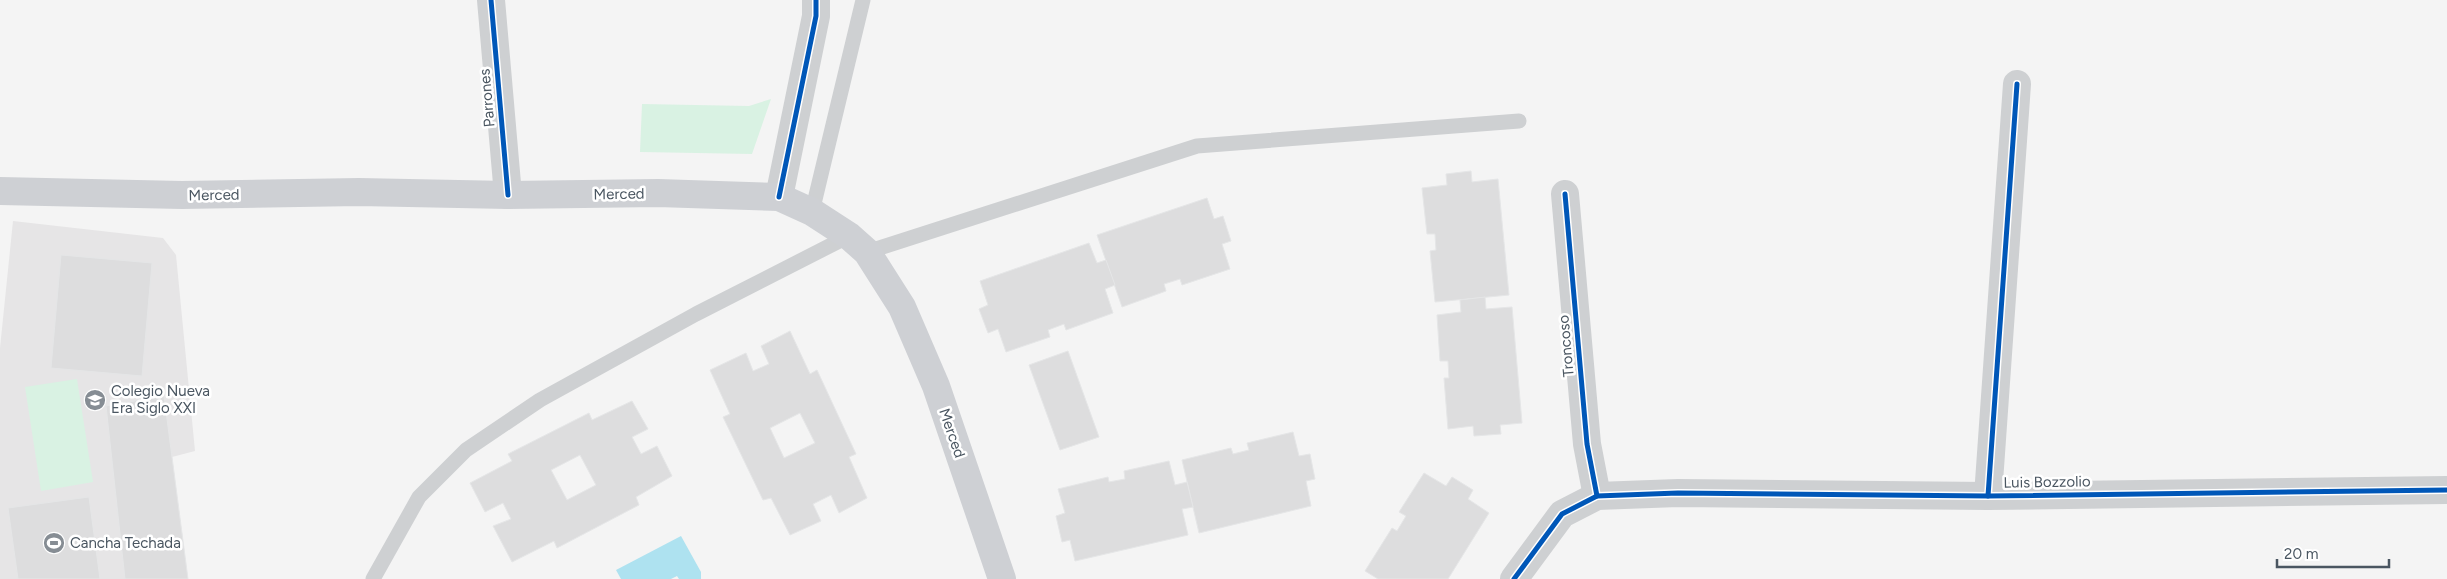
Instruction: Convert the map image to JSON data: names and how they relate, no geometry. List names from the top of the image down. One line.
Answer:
{"streets":{"main road":["Merced"],"street":["Parrones","Troncoso","Luis Bozzolio"]},"crossings":[["Parrones","Merced"],["Troncoso","Luis Bozzolio"]],"places":{"school or university":["Colegio Nueva Era Siglo XXI"],"sports":["Cancha Techada"]},"scale_bar":"20 m"}
